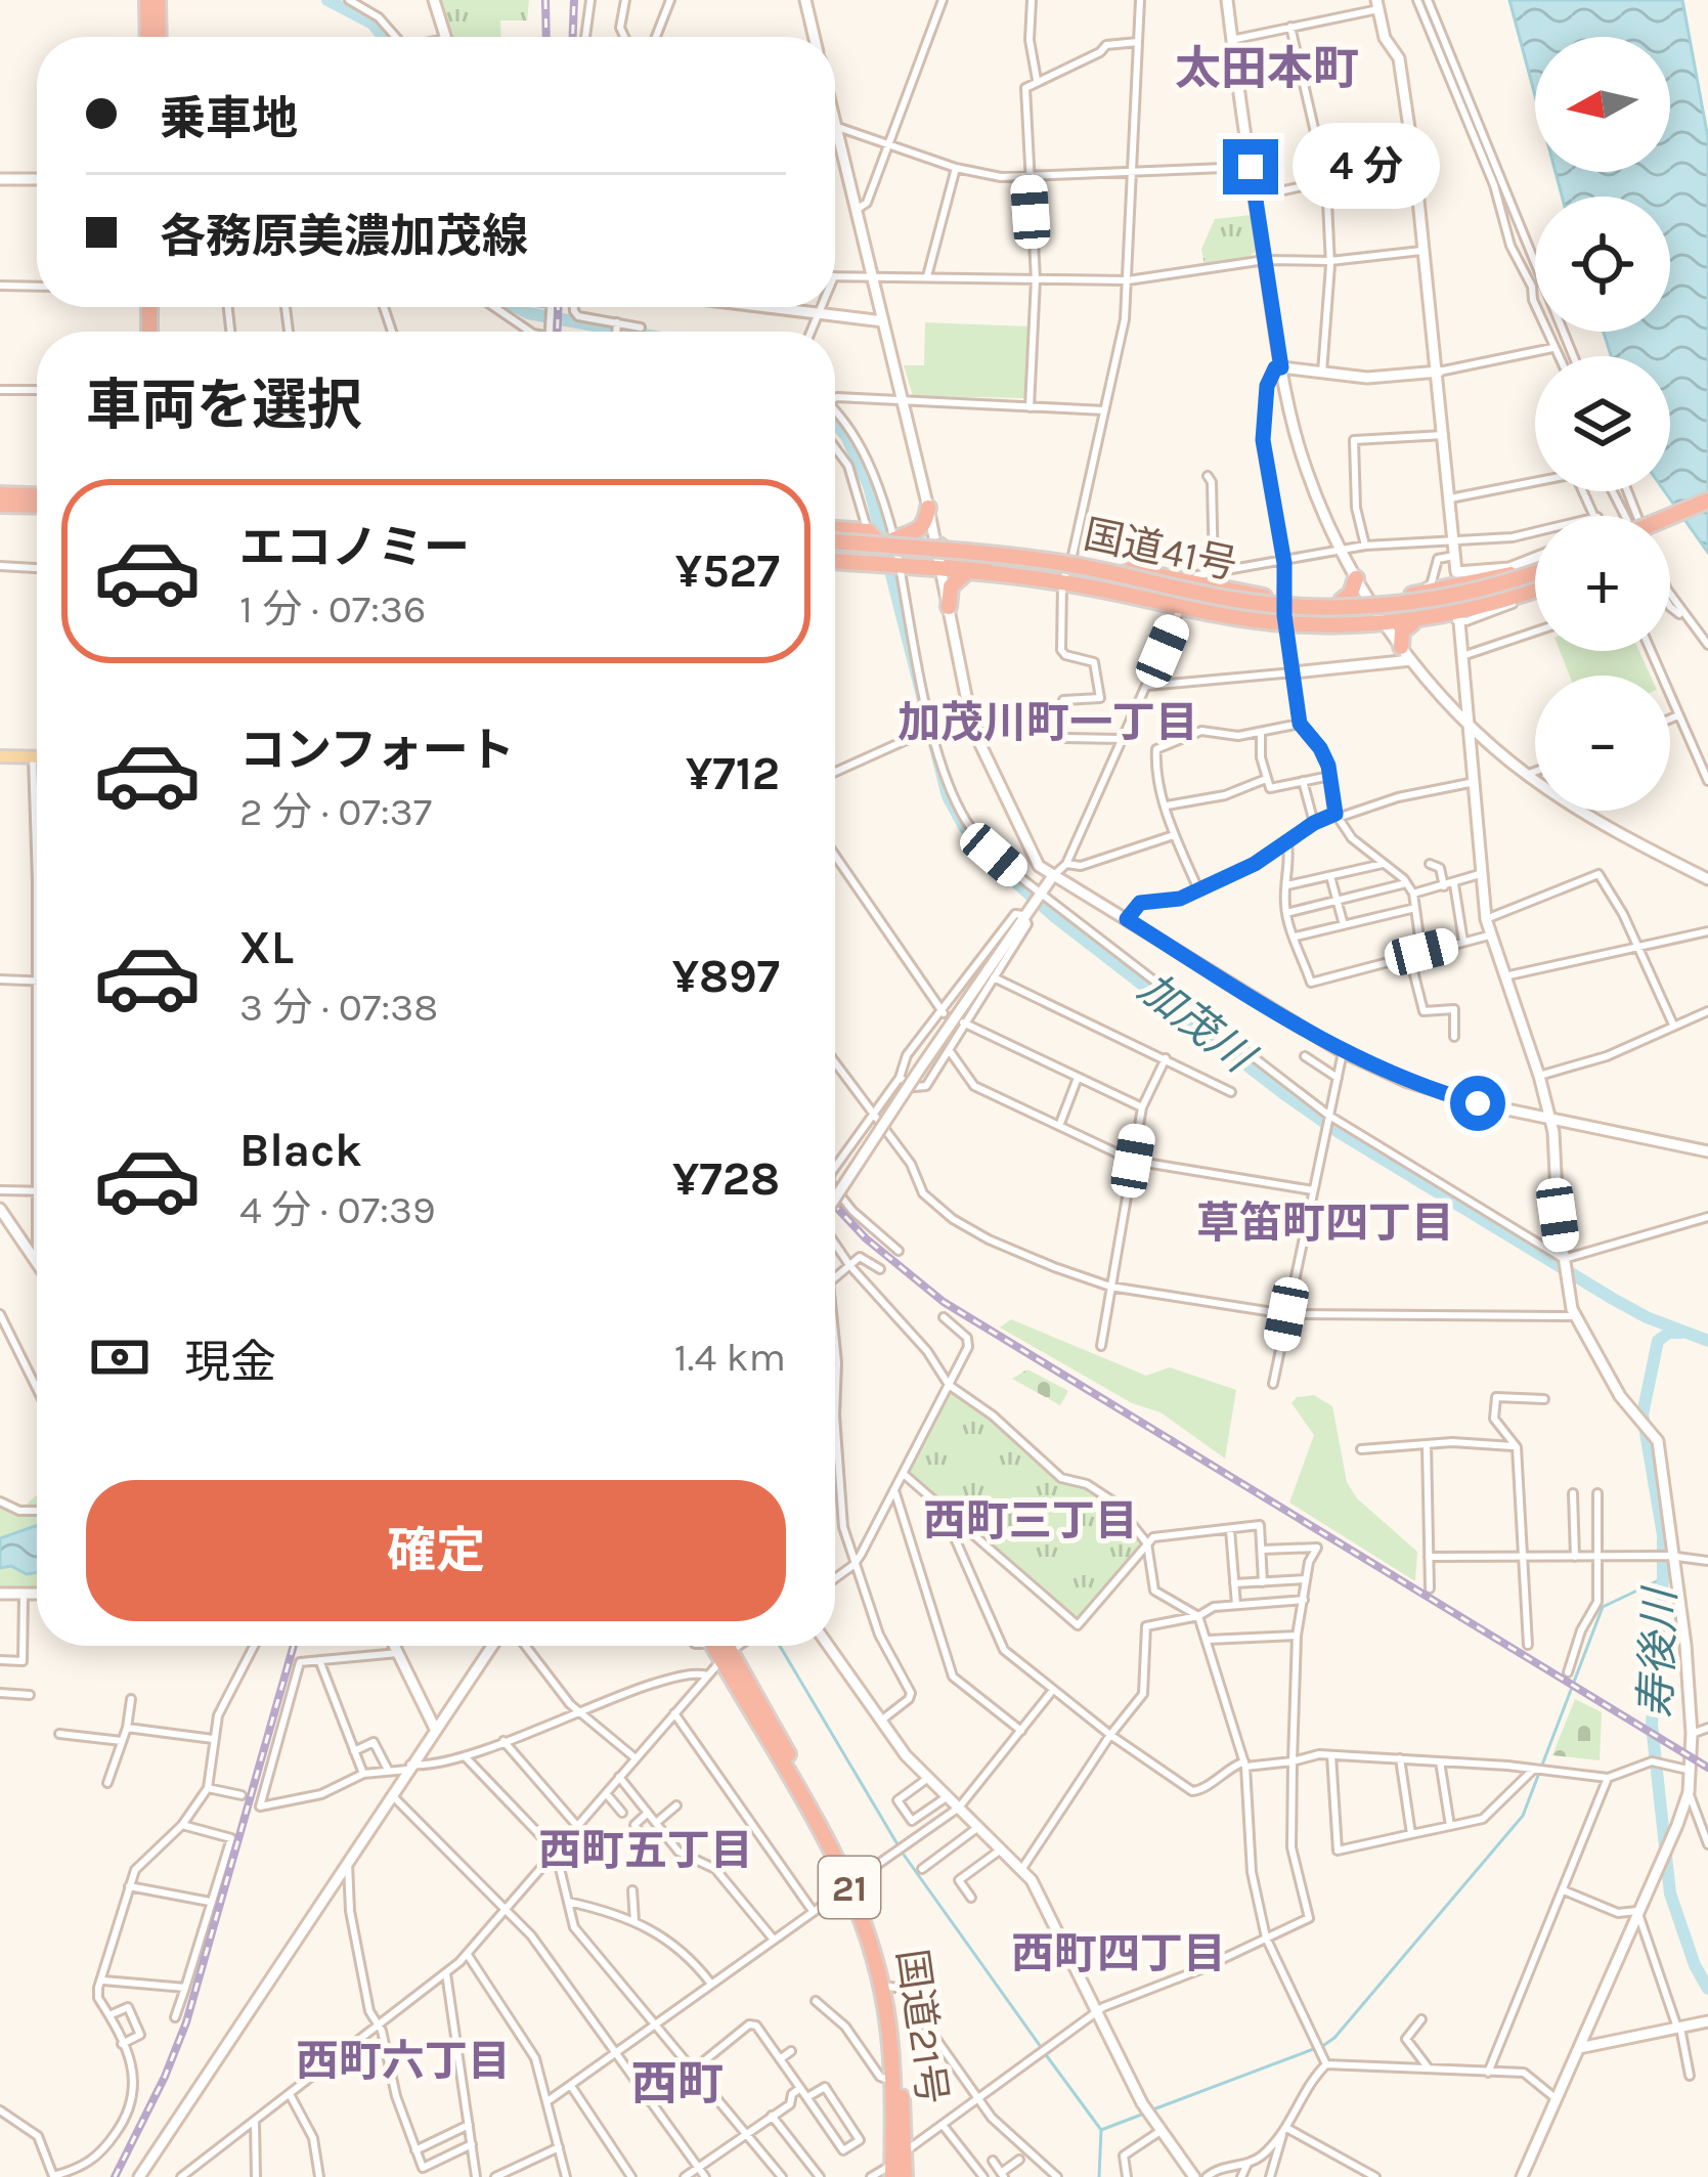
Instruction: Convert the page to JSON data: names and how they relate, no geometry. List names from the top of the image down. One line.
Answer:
{"streets":{"highway":["国道41号","21","国道21号"]},"districts":["太田本町","加茂川町一丁目","草笛町四丁目","西町三丁目","西町五丁目","西町四丁目","西町六丁目","西町"],"water":["加茂川","寿後川"],"north":"left","page":{"map_buttons":["+","−"],"banner":["乗車地","各務原美濃加茂線"],"bubble":"4 分","heading":"車両を選択","list":[{"name":"エコノミー","note":"1 分 · 07:36","value":"¥527"},{"name":"コンフォート","note":"2 分 · 07:37","value":"¥712"},{"name":"XL","note":"3 分 · 07:38","value":"¥897"},{"name":"Black","note":"4 分 · 07:39","value":"¥728"}],"pay":["現金","1.4 km"],"buttons":"確定"}}
